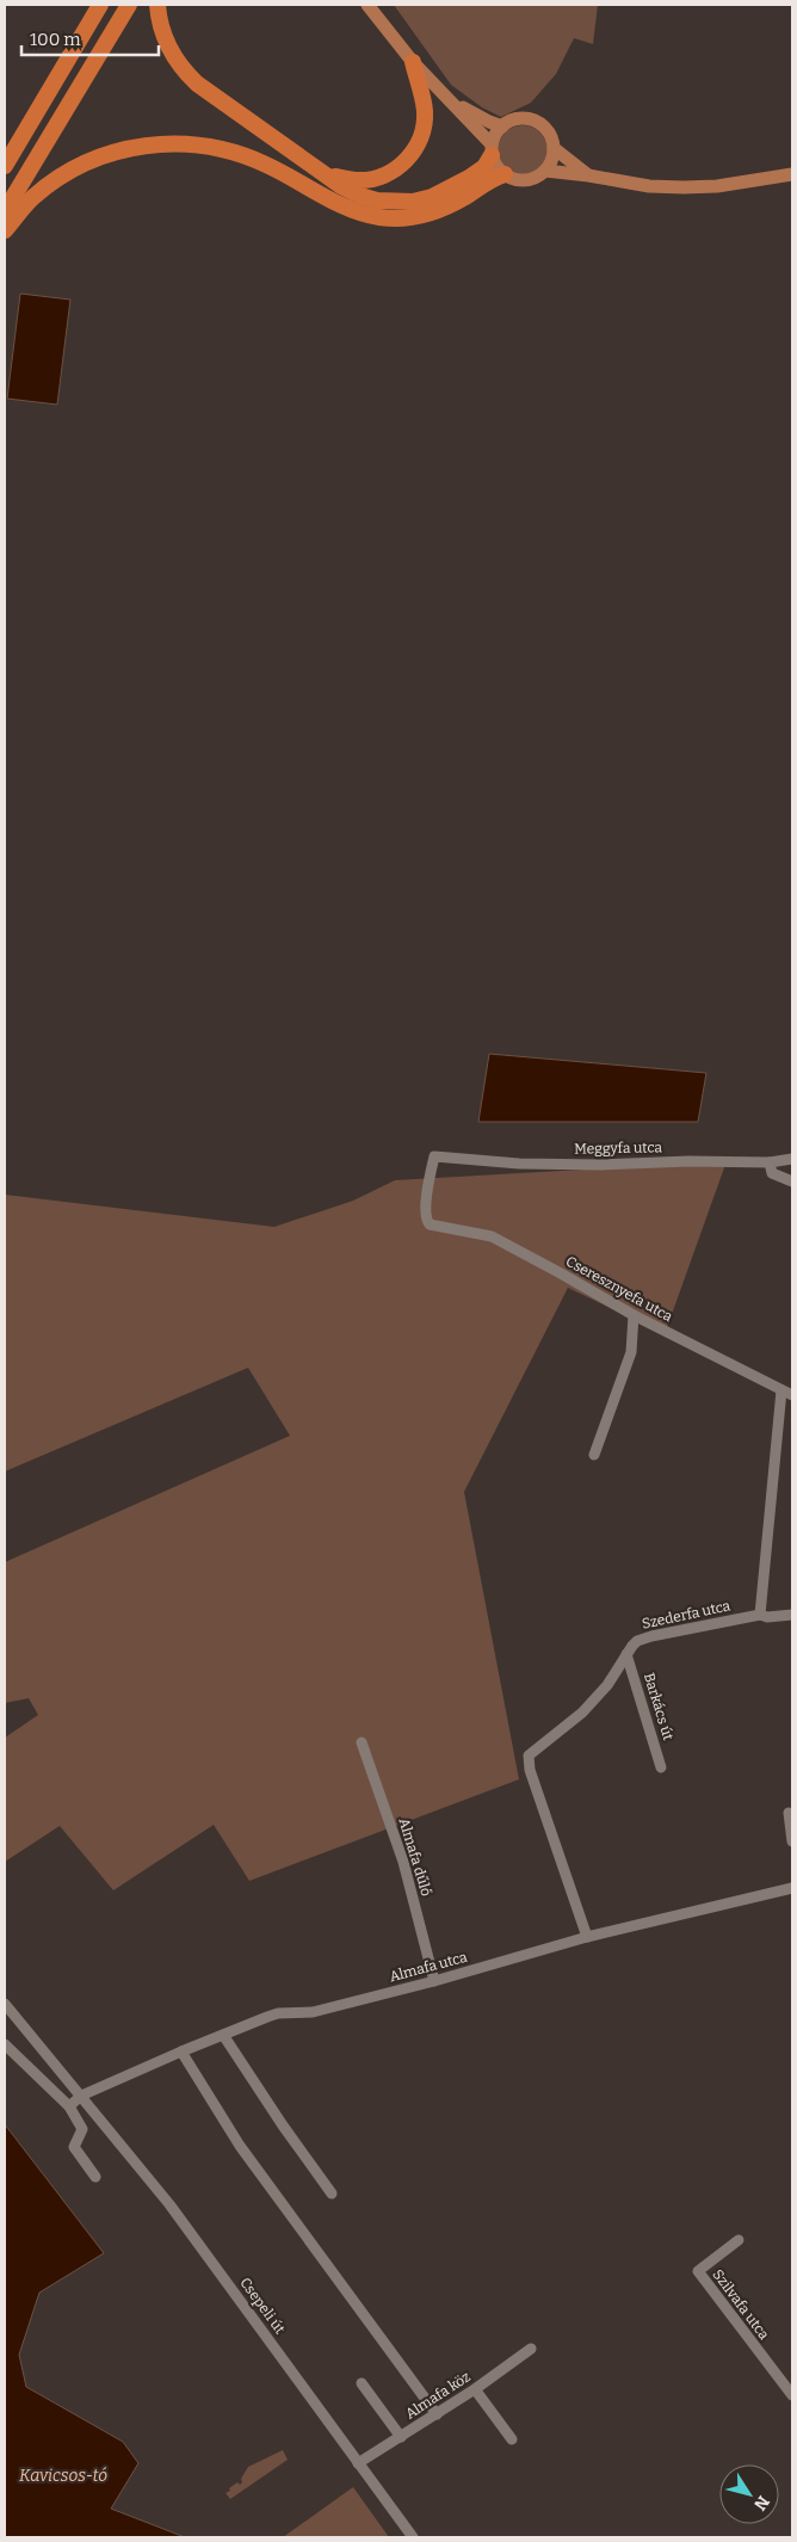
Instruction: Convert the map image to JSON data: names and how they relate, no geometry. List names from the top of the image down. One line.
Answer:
{"streets":{"street":["Meggyfa utca","Cseresznyefa utca","Szederfa utca","Barkács út","Almafa dűlő","Almafa utca","Szilvafa utca","Csepeli út","Almafa köz"]},"crossings":[["Meggyfa utca","Cseresznyefa utca"],["Szederfa utca","Barkács út"],["Szederfa utca","Almafa utca"],["Almafa dűlő","Almafa utca"],["Almafa utca","Csepeli út"],["Csepeli út","Almafa köz"]],"water":["Kavicsos-tó"],"scale_bar":"100 m","north":"bottom right"}
